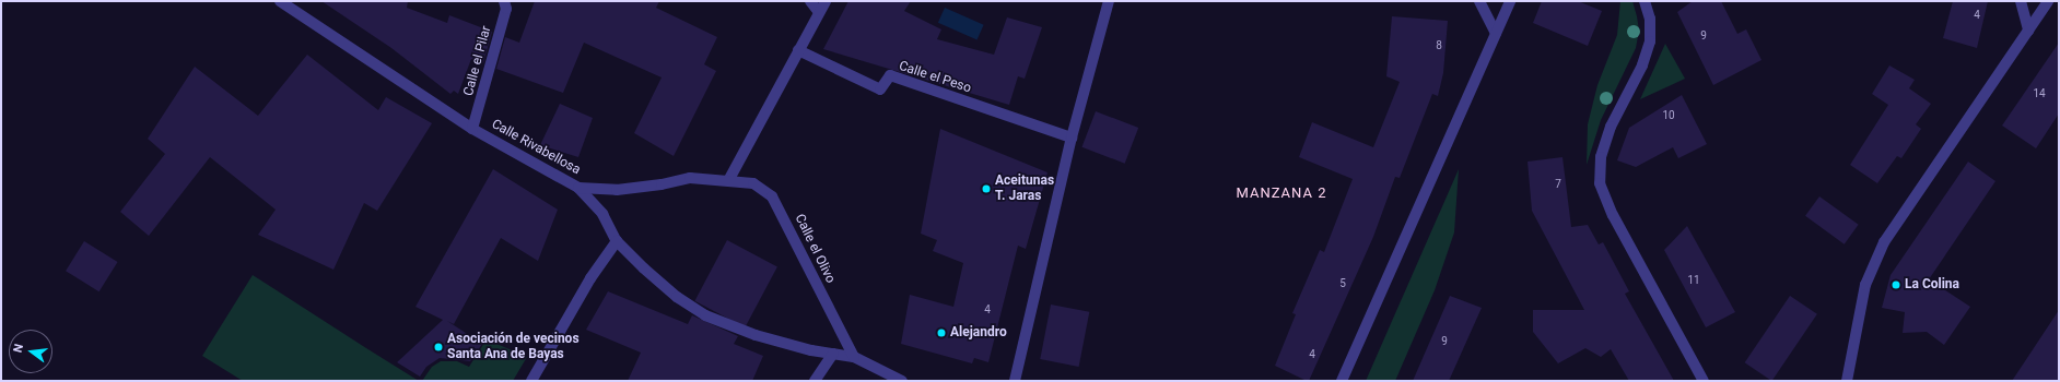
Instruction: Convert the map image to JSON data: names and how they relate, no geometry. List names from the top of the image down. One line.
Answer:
{"streets":{"street":["Calle el Pilar","Calle el Peso","Calle Rivabellosa","Calle el Olivo"]},"crossings":[["Calle el Pilar","Calle Rivabellosa"],["Calle Rivabellosa","Calle el Olivo"]],"districts":["MANZANA 2"],"places":["Aceitunas T. Jaras","La Colina","Alejandro","Asociación de vecinos Santa Ana de Bayas"],"house_numbers":["4","9","8","14","10","7","11","5","4","9","4"],"north":"left"}
